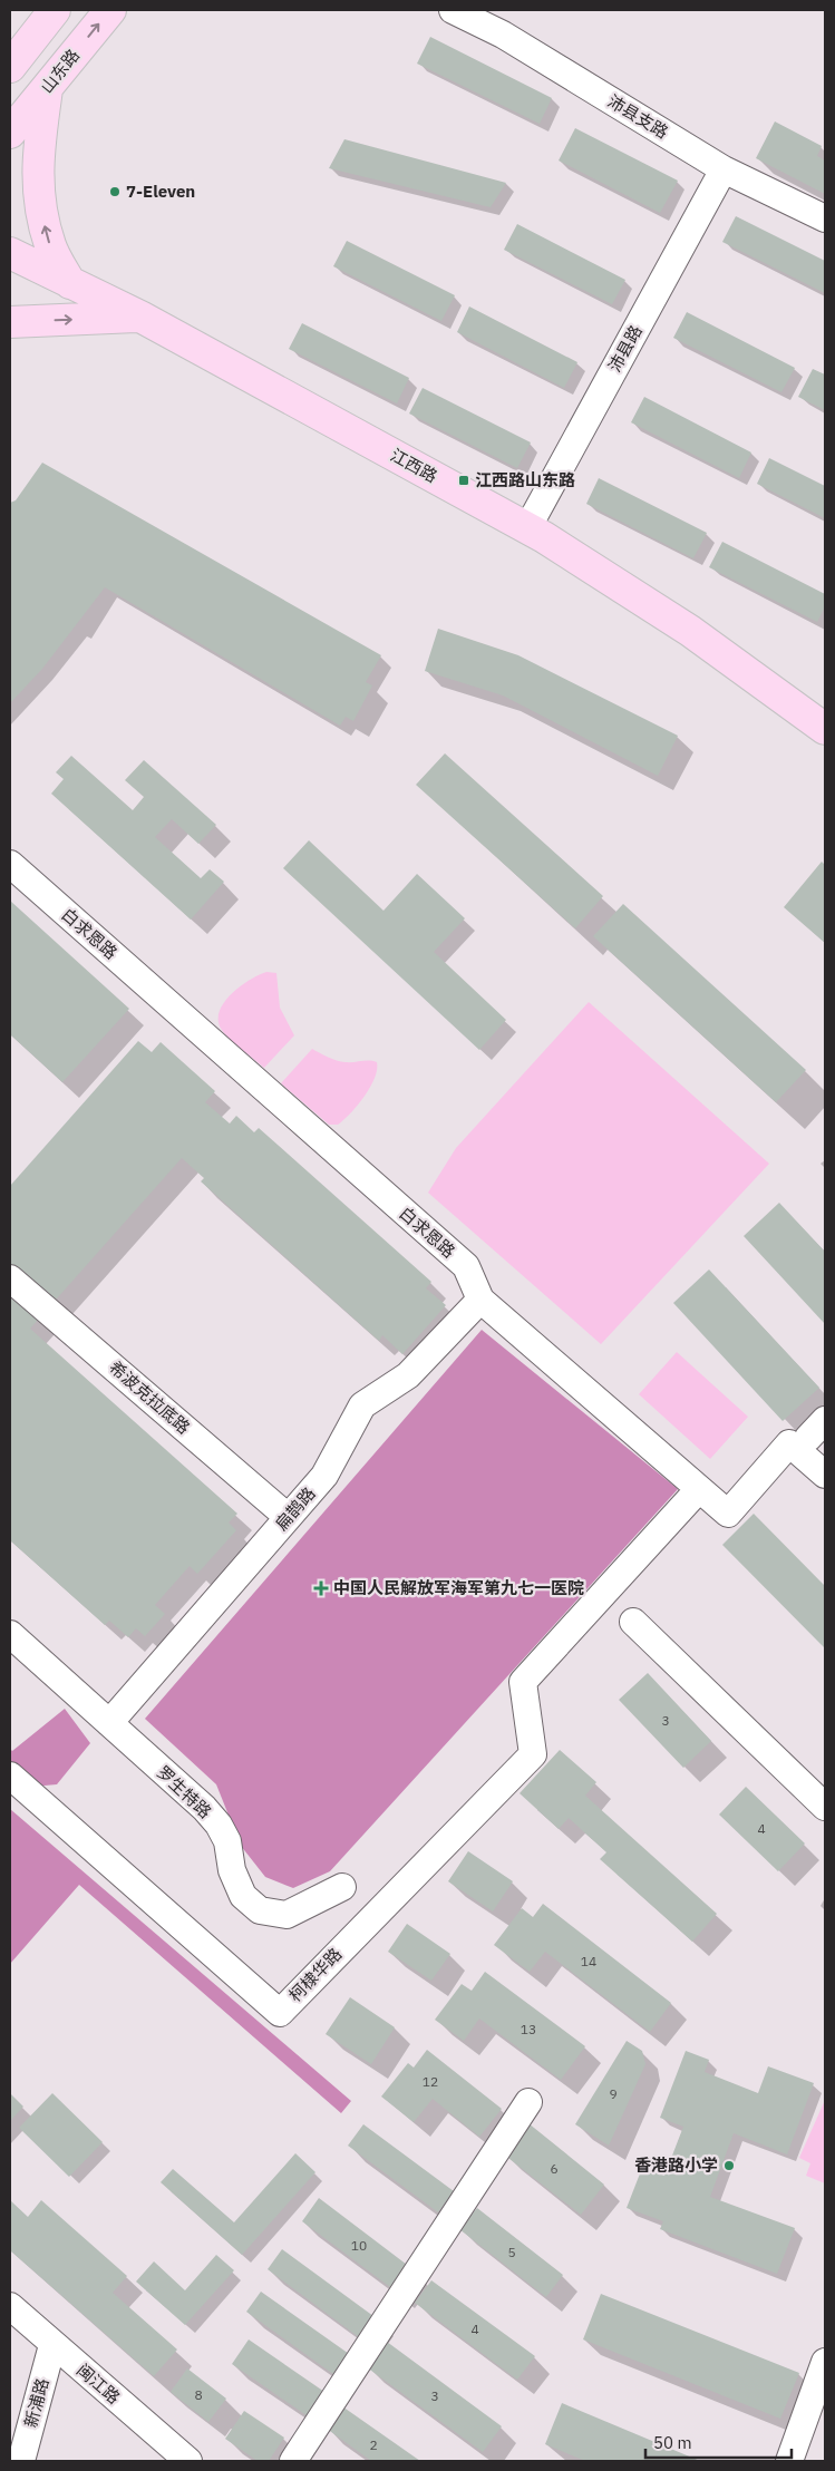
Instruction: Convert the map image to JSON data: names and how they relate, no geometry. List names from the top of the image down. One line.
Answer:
{"streets":{"main road":["山东路","江西路"],"street":["沛县支路","沛县路","白求恩路","希波克拉底路","扁鹊路","罗生特路","柯棣华路","闽江路","新浦路"]},"crossings":[["沛县支路","沛县路"],["沛县路","江西路"],["白求恩路","扁鹊路"],["白求恩路","柯棣华路"],["希波克拉底路","扁鹊路"],["扁鹊路","罗生特路"],["闽江路","新浦路"]],"places":{"other":["7-Eleven","香港路小学"],"transit":["江西路山东路"],"health":["中国人民解放军海军第九七一医院"]},"house_numbers":["3","4","14","13","12","9","6","10","5","4","8","3","2"],"scale_bar":"50 m"}
